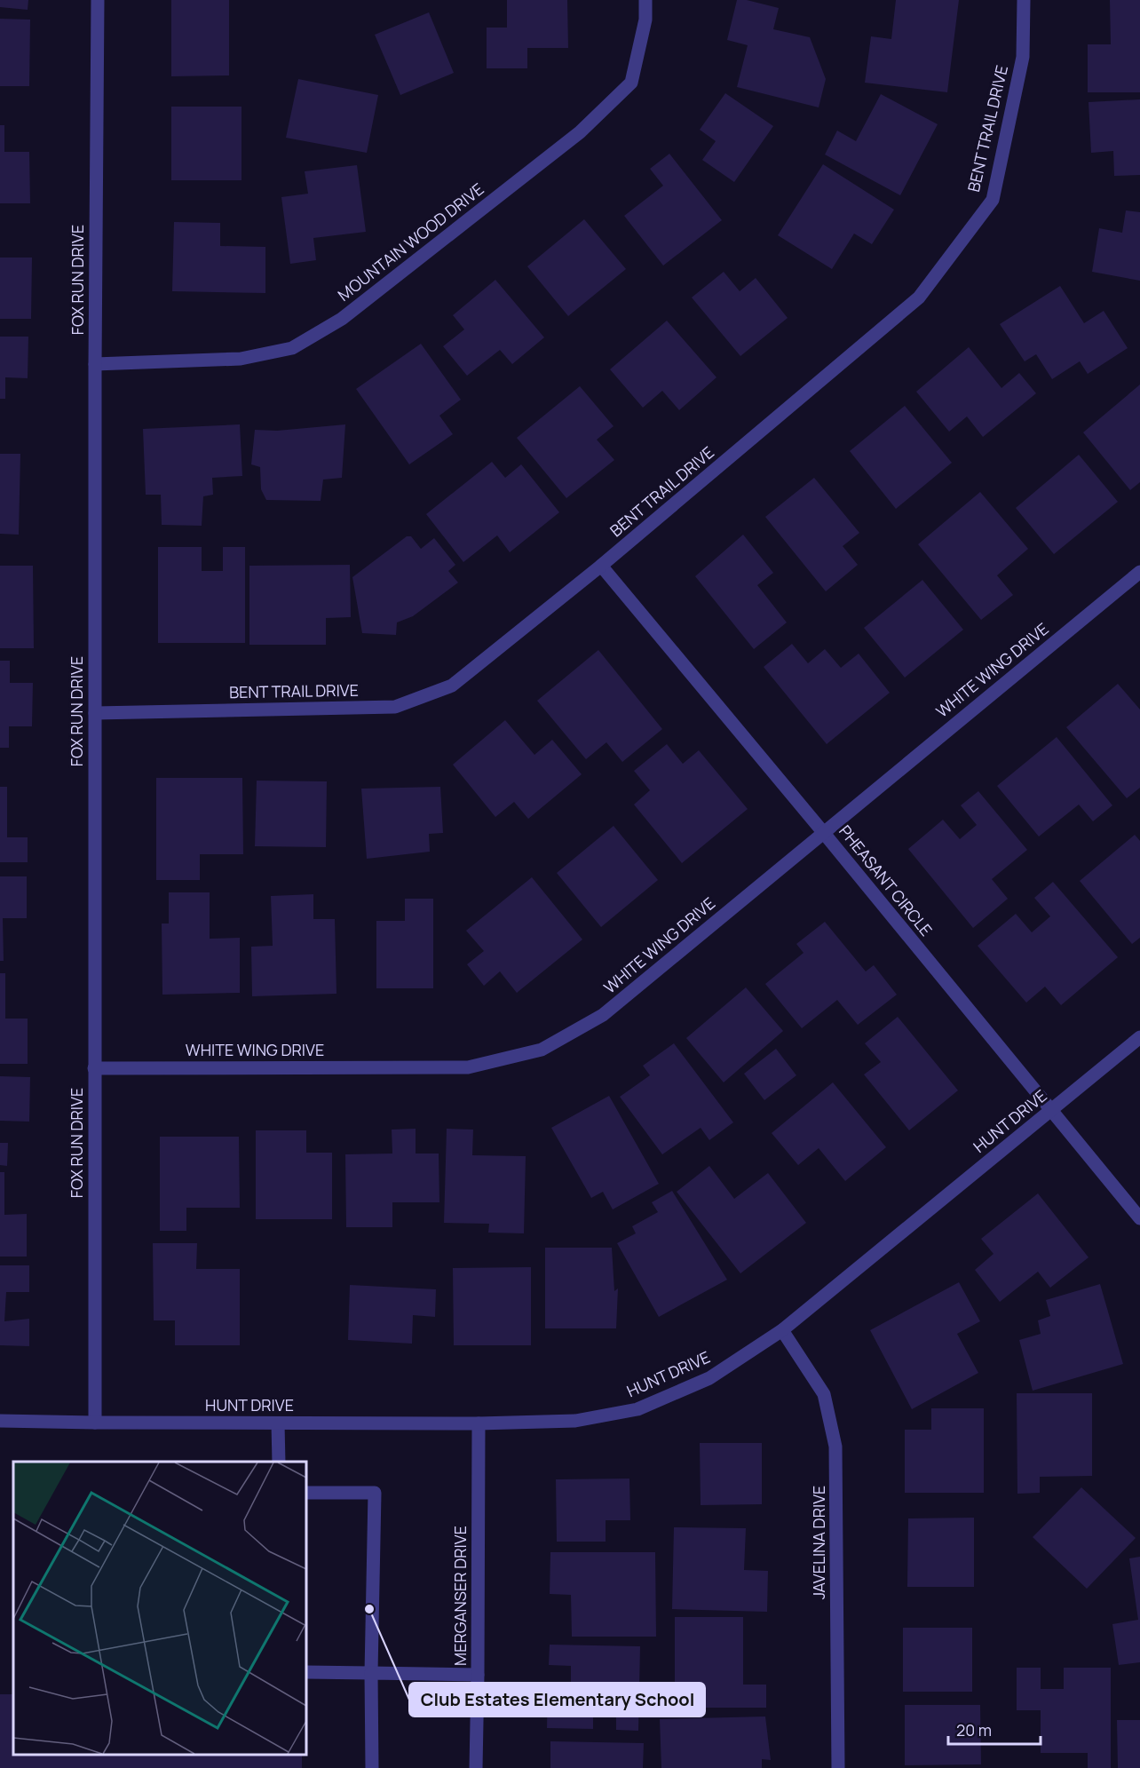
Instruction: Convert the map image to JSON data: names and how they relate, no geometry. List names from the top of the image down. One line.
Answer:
{"streets":{"street":["BENT TRAIL DRIVE","MOUNTAIN WOOD DRIVE","FOX RUN DRIVE","WHITE WING DRIVE","PHEASANT CIRCLE","HUNT DRIVE","JAVELINA DRIVE","MERGANSER DRIVE"]},"crossings":[["BENT TRAIL DRIVE","FOX RUN DRIVE"],["BENT TRAIL DRIVE","PHEASANT CIRCLE"],["MOUNTAIN WOOD DRIVE","FOX RUN DRIVE"],["FOX RUN DRIVE","WHITE WING DRIVE"],["FOX RUN DRIVE","HUNT DRIVE"],["WHITE WING DRIVE","PHEASANT CIRCLE"],["PHEASANT CIRCLE","HUNT DRIVE"],["HUNT DRIVE","JAVELINA DRIVE"],["HUNT DRIVE","MERGANSER DRIVE"]],"places":["Club Estates Elementary School"],"scale_bar":"20 m"}
